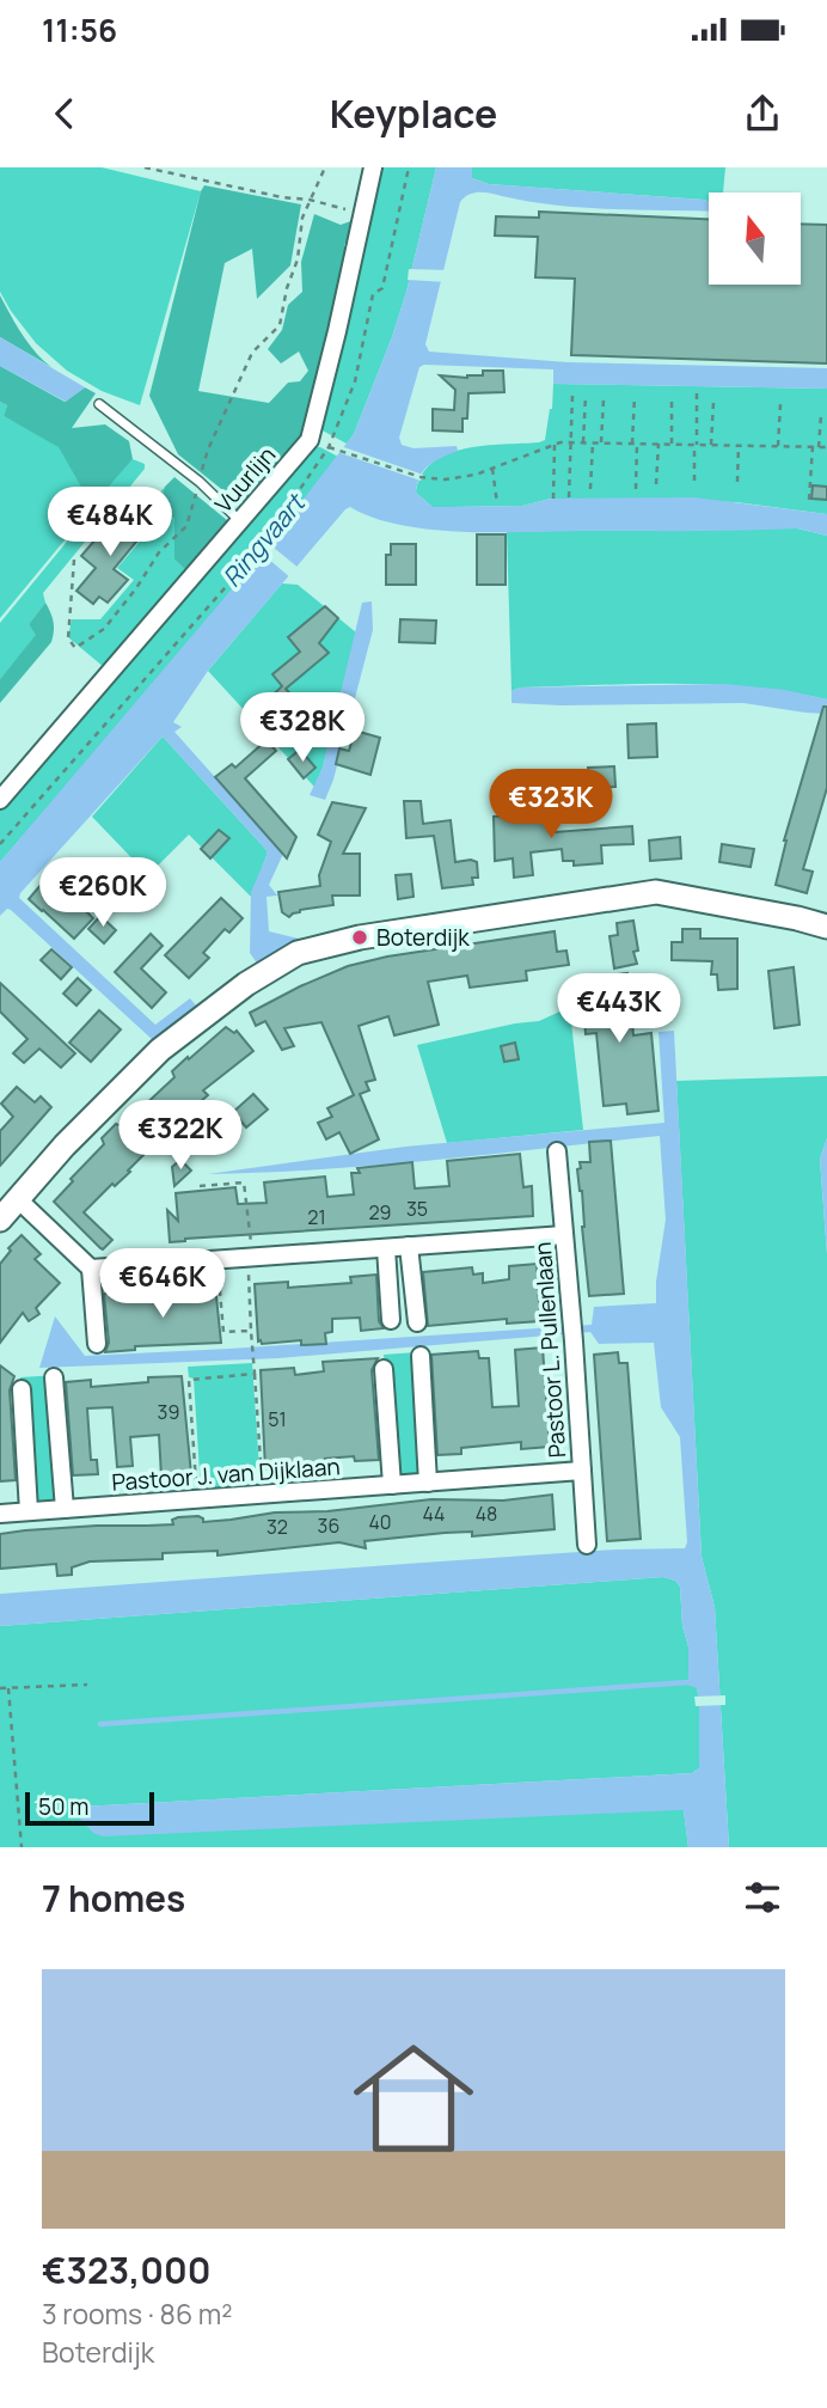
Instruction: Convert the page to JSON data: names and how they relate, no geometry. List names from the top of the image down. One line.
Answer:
{"streets":{"street":["Vuurlijn","Pastoor L. Pullenlaan","Pastoor J. van Dijklaan"]},"crossings":[["Pastoor L. Pullenlaan","Pastoor J. van Dijklaan"]],"water":["Ringvaart"],"places":["Boterdijk"],"house_numbers":["35","29","21","39","51","44","48","40","36","32"],"scale_bar":"50 m","north":"top","page":{"status":"11:56","header":"Keyplace","price":["€484K","€328K","€323K","€260K","€443K","€322K","€646K"],"scale":"50 m","heading":"7 homes","list":[{"name":"€323,000","note":"3 rooms · 86 m² · Boterdijk"}]}}
